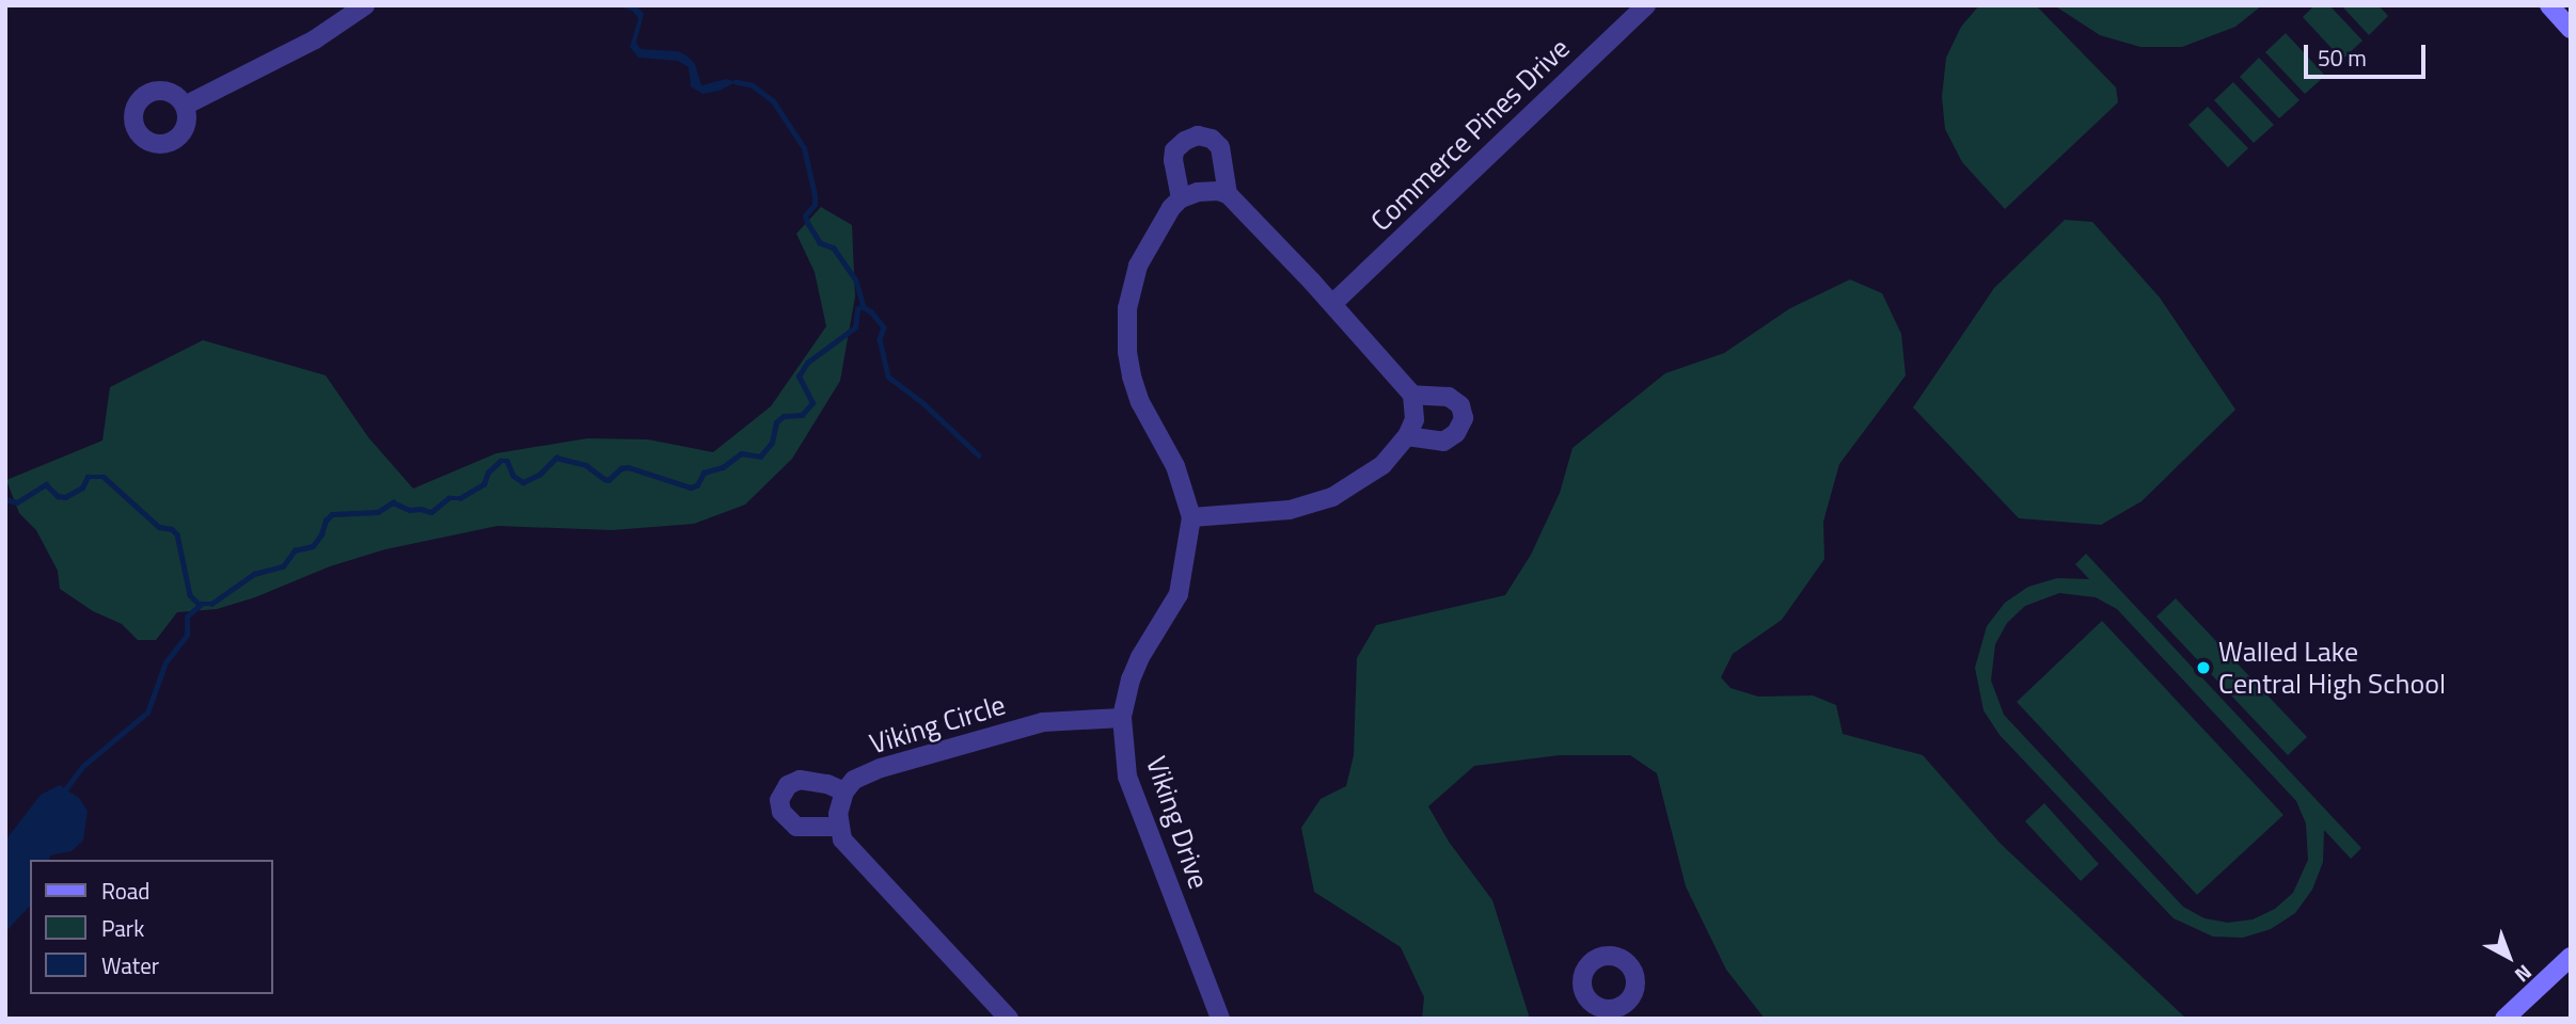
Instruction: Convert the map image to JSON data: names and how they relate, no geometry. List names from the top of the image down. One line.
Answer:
{"streets":{"street":["Commerce Pines Drive","Viking Circle","Viking Drive"]},"crossings":[["Viking Circle","Viking Drive"]],"places":["Walled Lake Central High School"],"legend":["Road","Park","Water"],"scale_bar":"50 m","north":"bottom right"}
